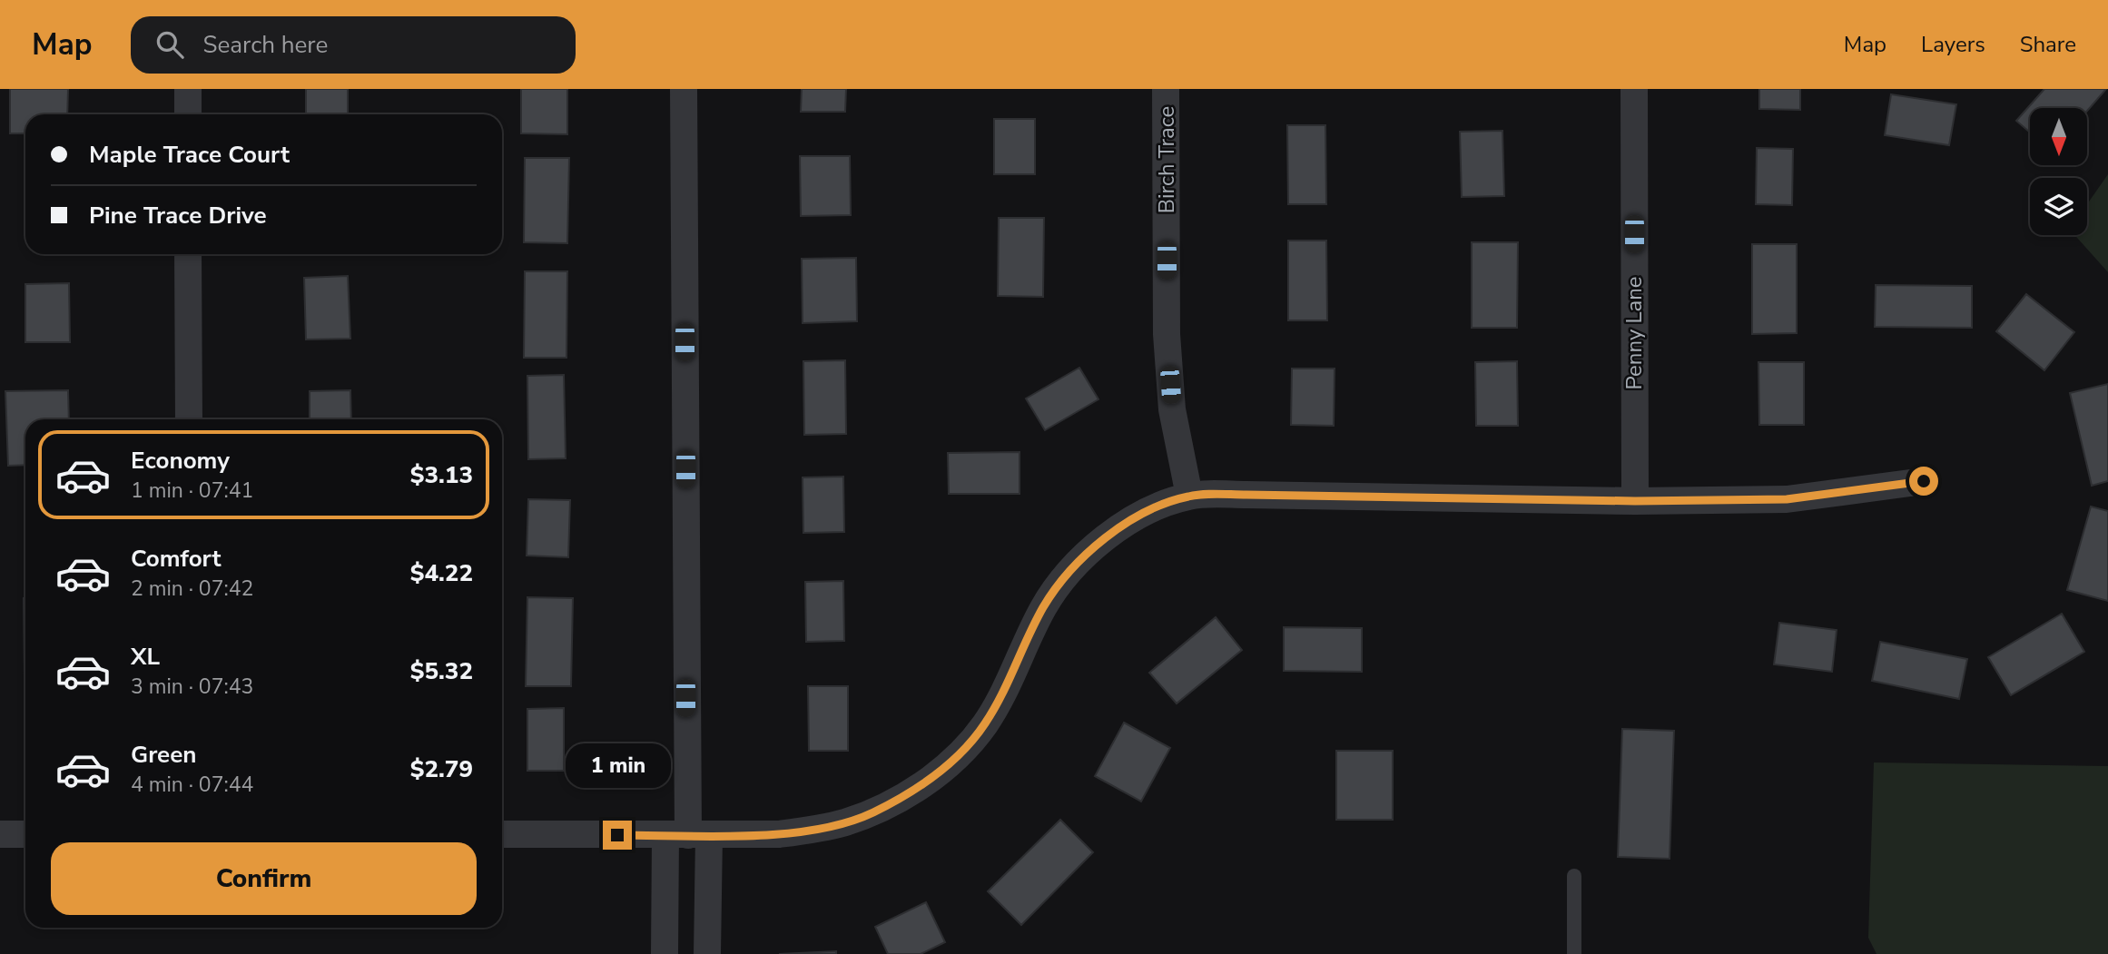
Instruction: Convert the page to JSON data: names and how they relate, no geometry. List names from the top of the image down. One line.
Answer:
{"streets":{"street":["Birch Trace","Penny Lane"]},"north":"bottom","page":{"header":"Map","search":"Search here","nav":["Map","Layers","Share"],"banner":["Maple Trace Court","Pine Trace Drive"],"list":[{"name":"Economy","note":"1 min · 07:41","value":"$3.13"},{"name":"Comfort","note":"2 min · 07:42","value":"$4.22"},{"name":"XL","note":"3 min · 07:43","value":"$5.32"},{"name":"Green","note":"4 min · 07:44","value":"$2.79"}],"bubble":"1 min","buttons":"Confirm"}}
